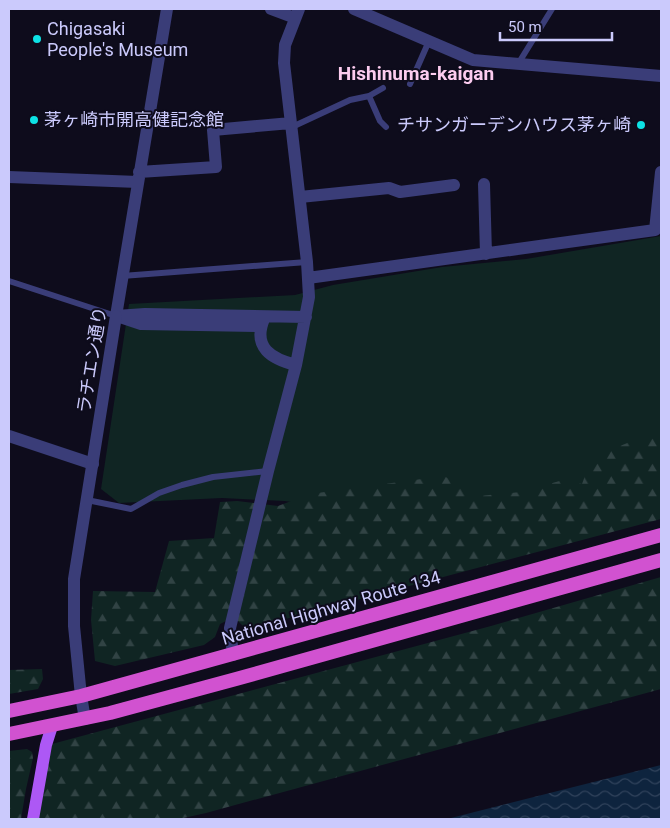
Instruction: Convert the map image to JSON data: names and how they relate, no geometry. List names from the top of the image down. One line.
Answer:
{"streets":{"highway":["National Highway Route 134"],"street":["ラチエン通り"]},"crossings":[["ラチエン通り","National Highway Route 134"]],"districts":["Hishinuma-kaigan"],"places":["Chigasaki People's Museum","茅ヶ崎市開高健記念館","チサンガーデンハウス茅ヶ崎"],"scale_bar":"50 m"}
